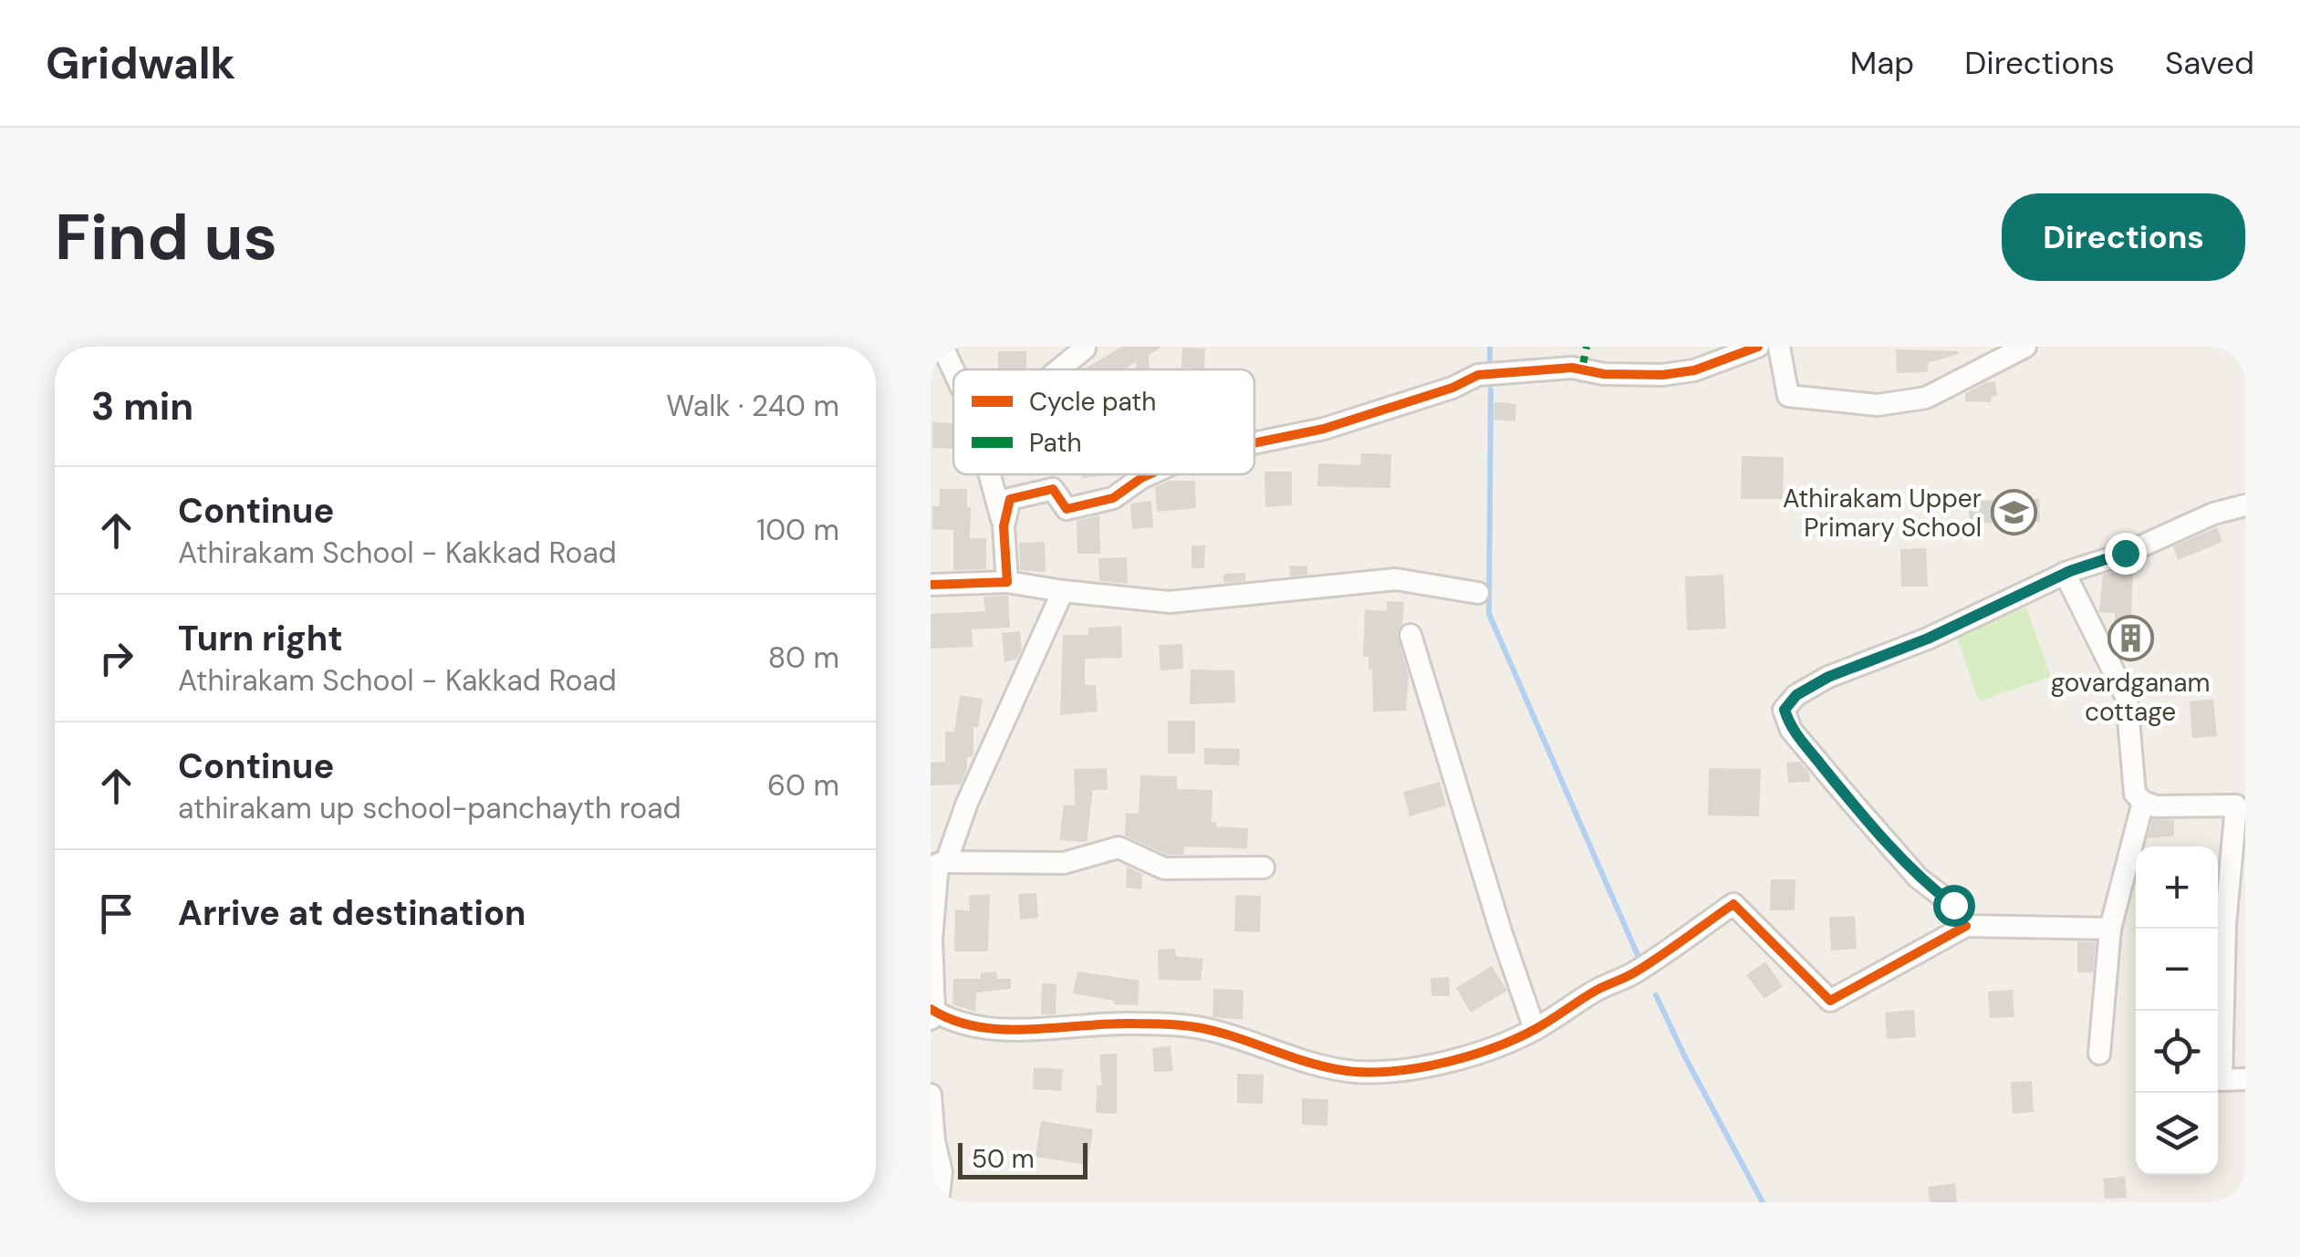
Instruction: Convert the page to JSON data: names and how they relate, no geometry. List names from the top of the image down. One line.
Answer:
{"places":{"school or university":["Athirakam Upper Primary School"],"building":["govardganam cottage"]},"legend":["Cycle path","Path"],"scale_bar":"50 m","page":{"header":"Gridwalk","nav":["Map","Directions","Saved"],"buttons":"Directions","title":"Find us","heading":["3 min","Walk · 240 m"],"list":[["Continue","Athirakam School - Kakkad Road","100 m"],["Turn right","Athirakam School - Kakkad Road","80 m"],["Continue","athirakam up school-panchayth road","60 m"],"Arrive at destination"],"map_buttons":["+","−"],"scale":"50 m"}}
